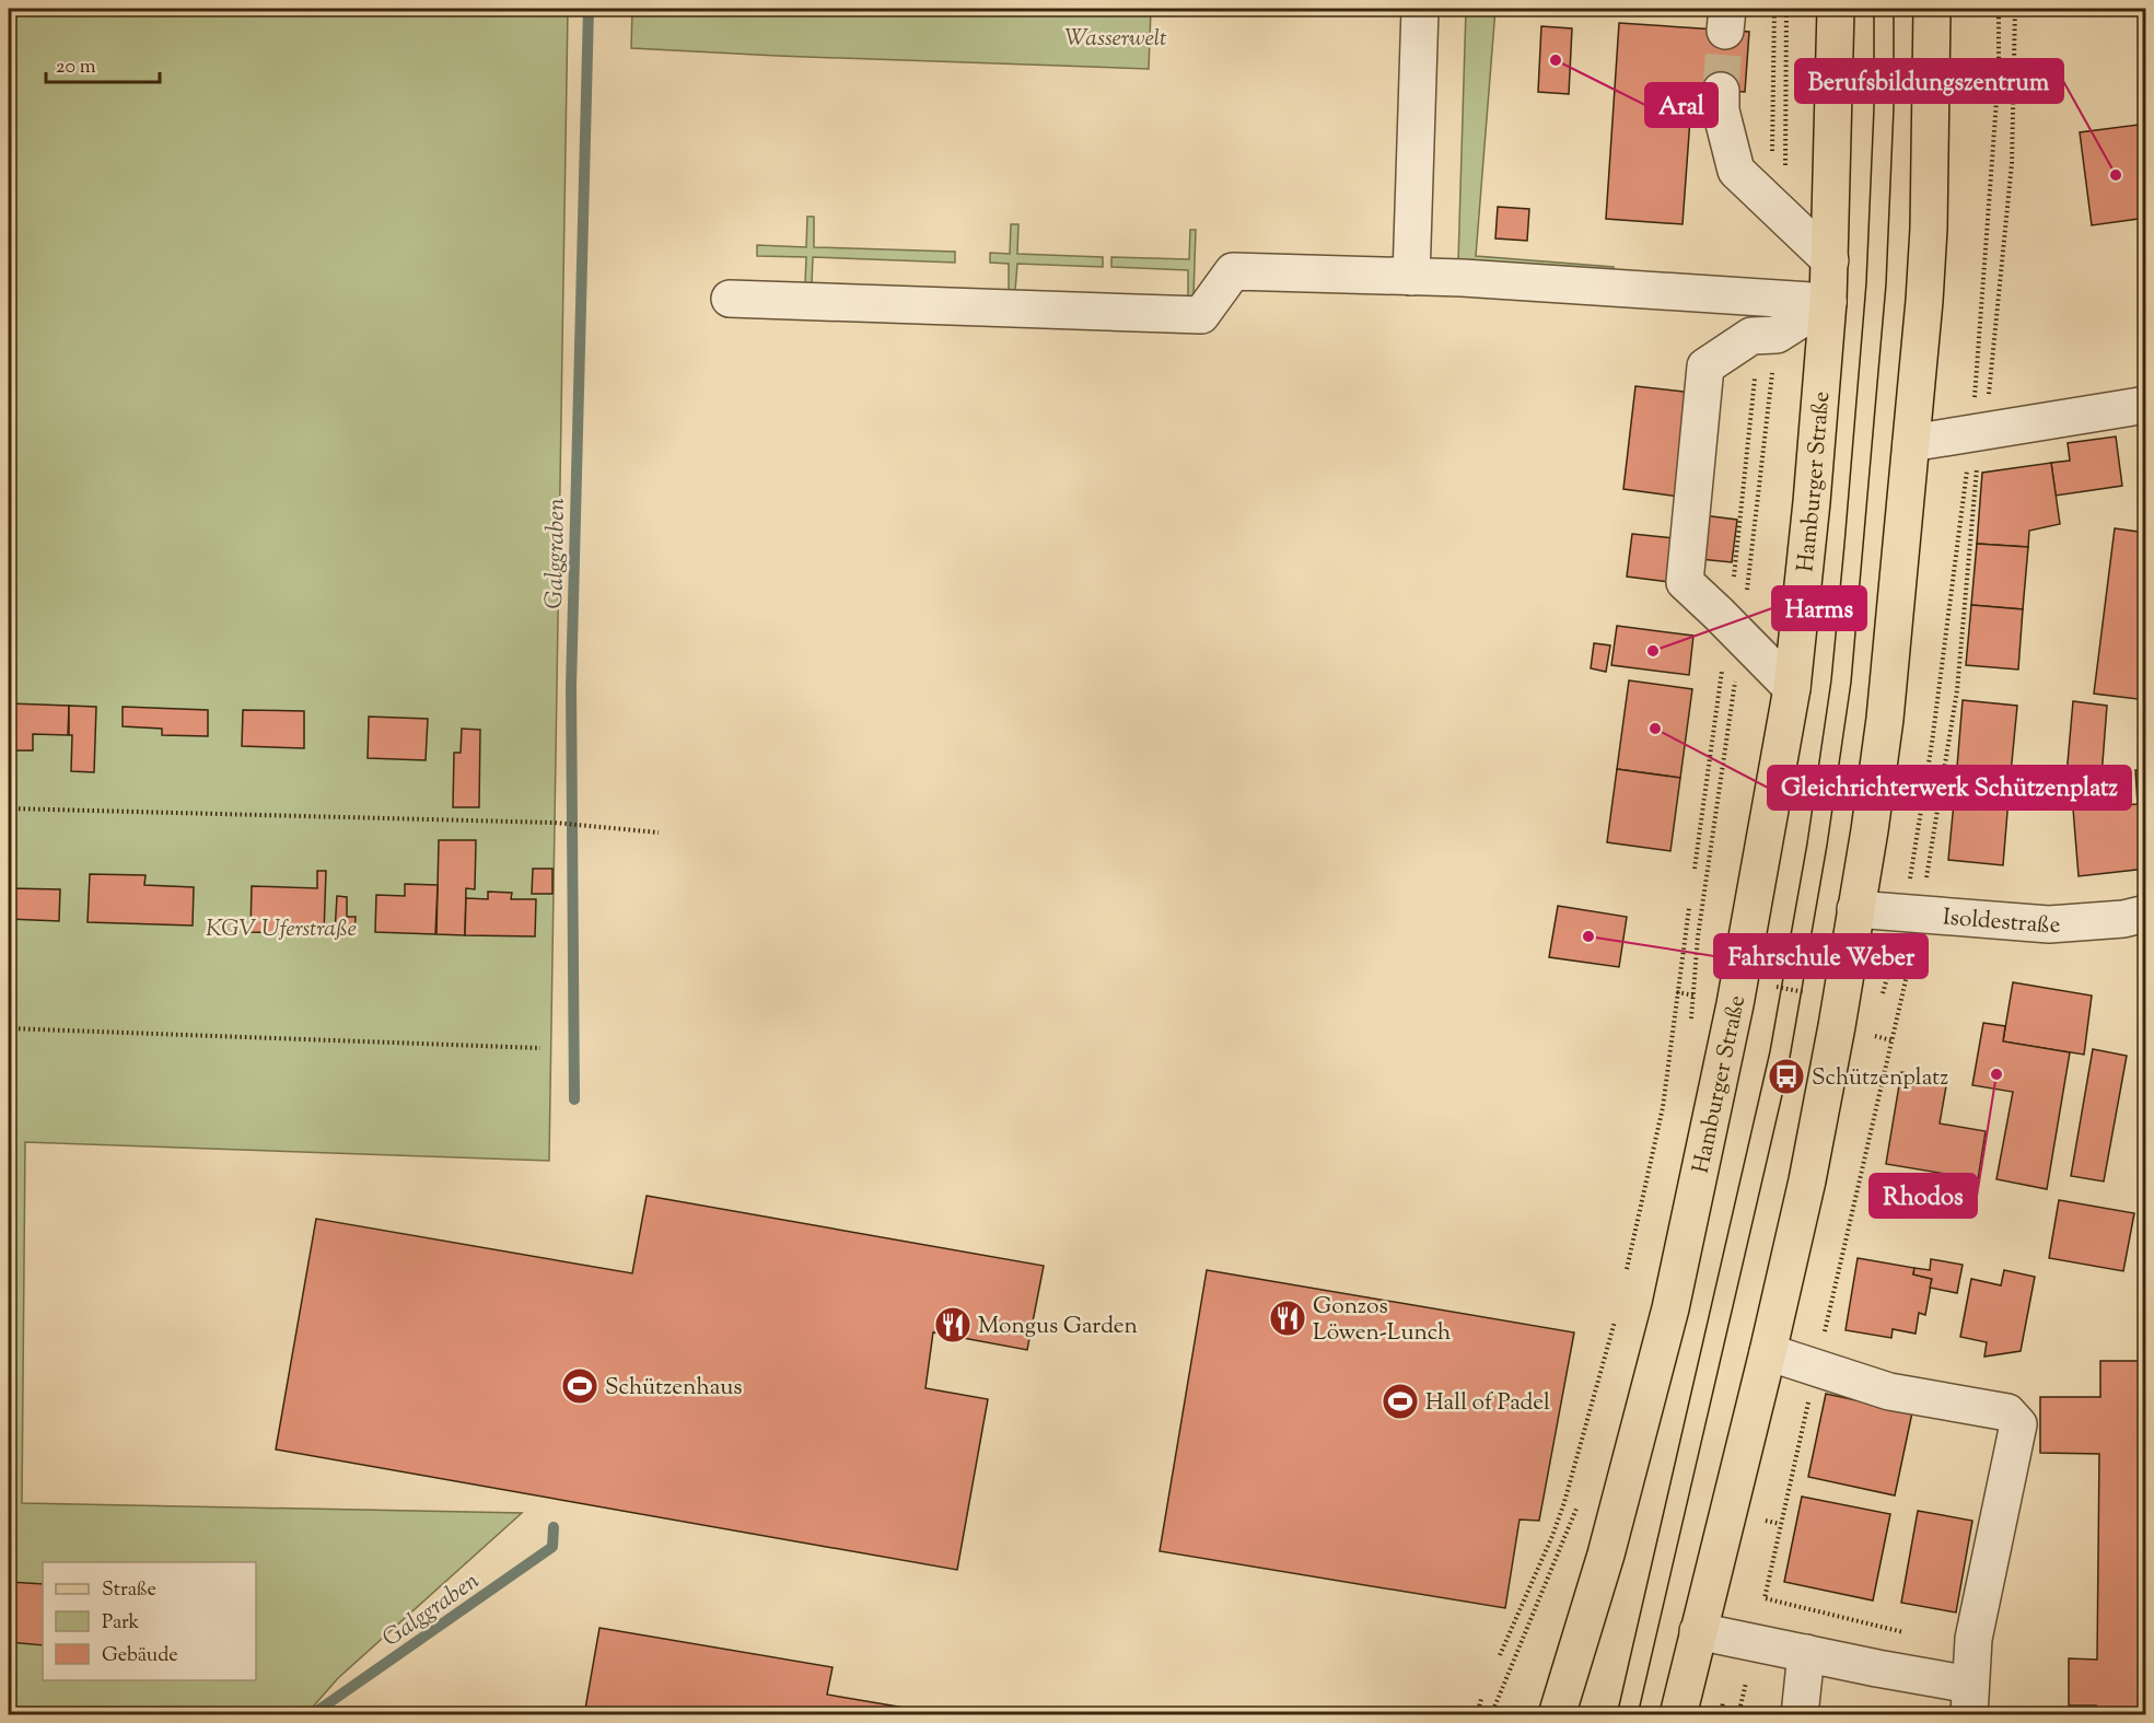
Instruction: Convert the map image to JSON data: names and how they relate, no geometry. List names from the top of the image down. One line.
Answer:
{"streets":{"main road":["Hamburger Straße"],"street":["Isoldestraße"]},"water":["Galggraben"],"parks":["Wasserwelt","KGV Uferstraße"],"places":{"other":["Aral","Berufsbildungszentrum","Harms","Gleichrichterwerk Schützenplatz","Fahrschule Weber","Rhodos"],"bus stop":["Schützenplatz"],"restaurant":["Gonzos Löwen-Lunch","Mongus Garden"],"sports":["Schützenhaus","Hall of Padel"]},"legend":["Straße","Park","Gebäude"],"scale_bar":"20 m"}
